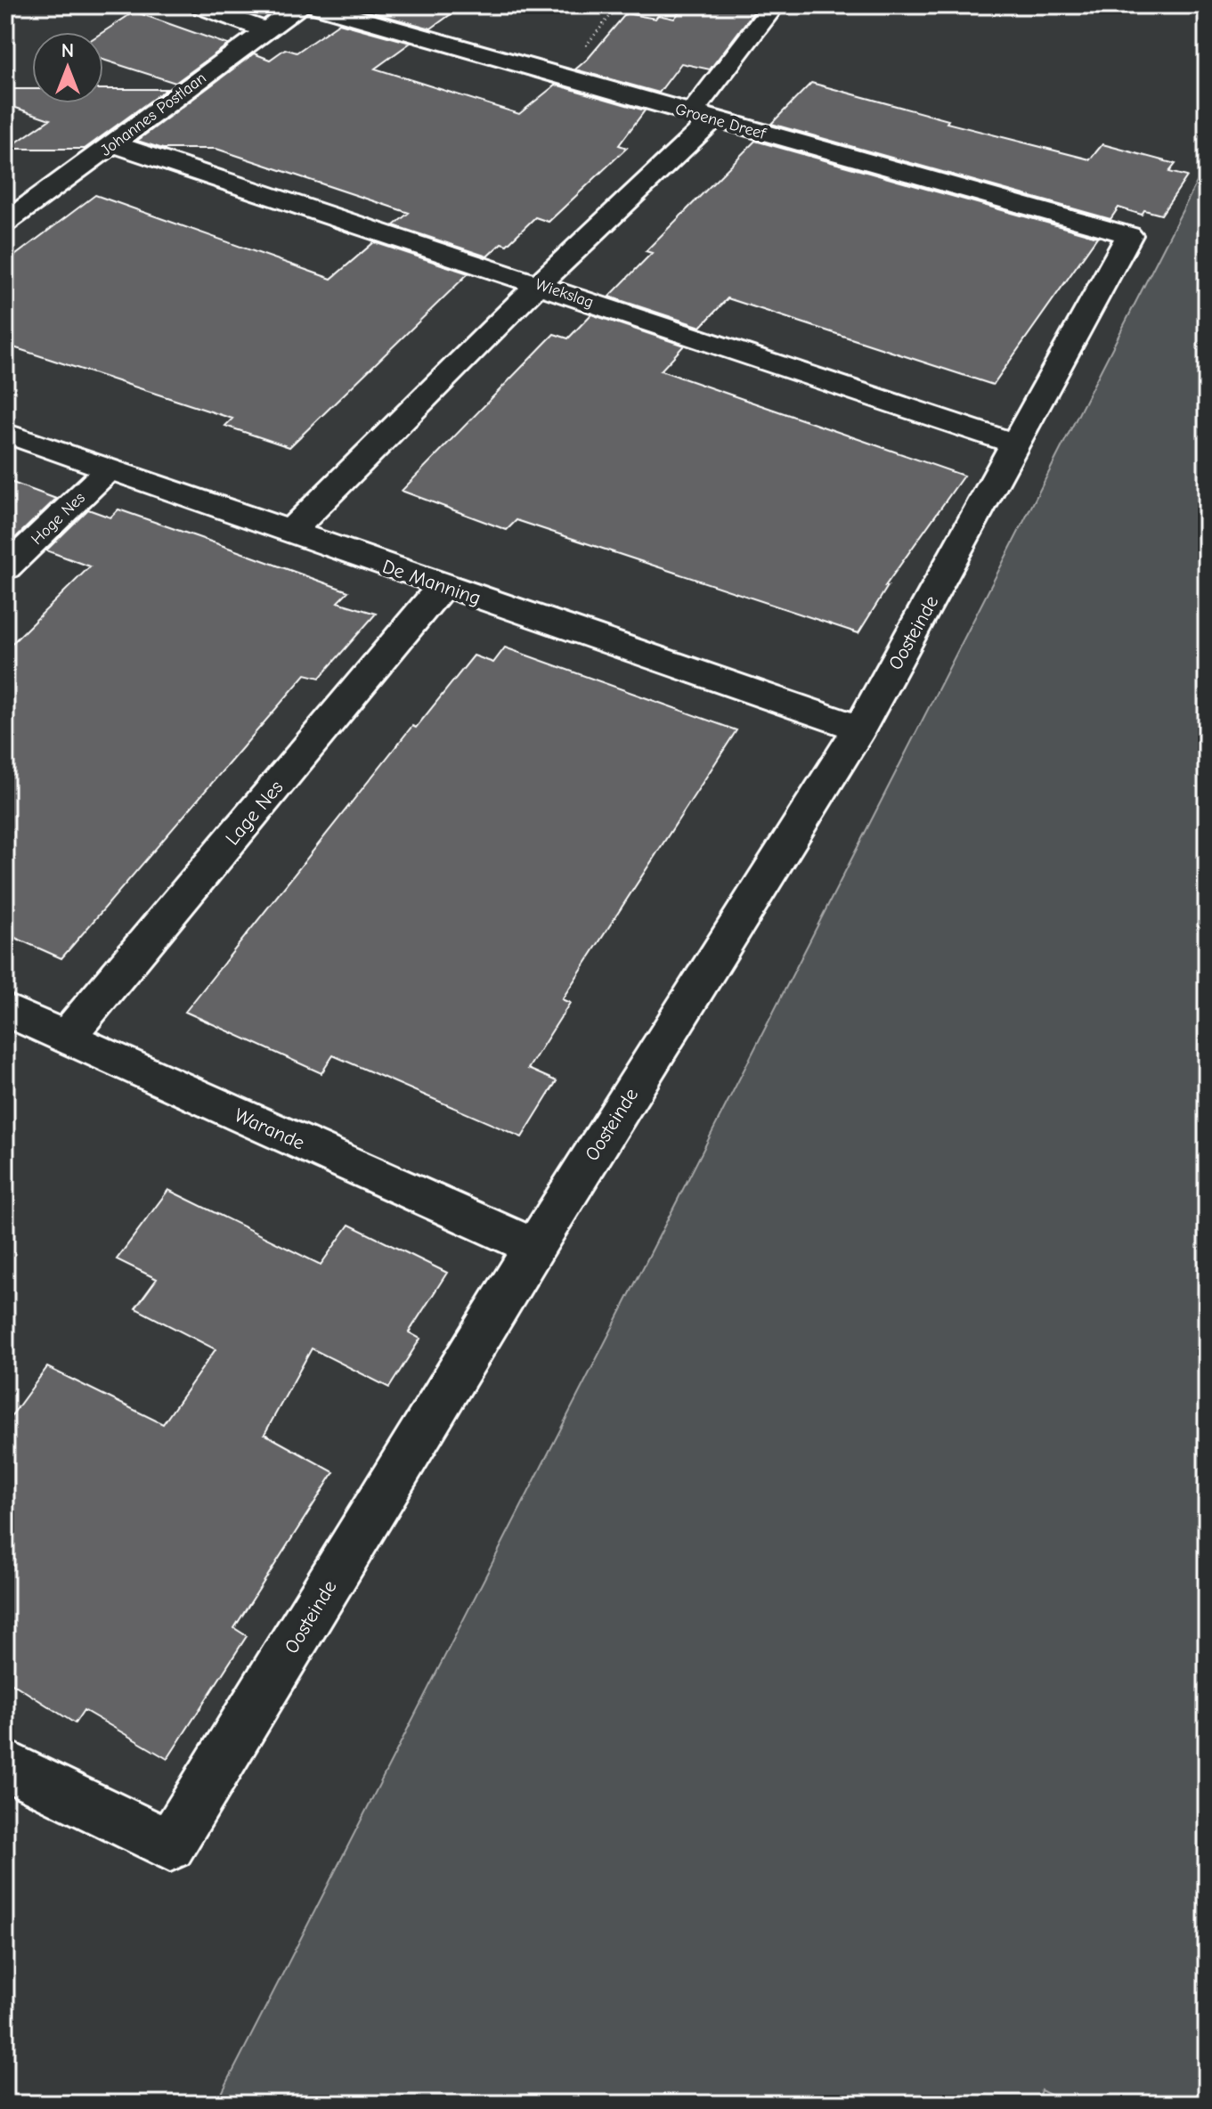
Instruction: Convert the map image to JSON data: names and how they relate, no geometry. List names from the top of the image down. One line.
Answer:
{"streets":{"street":["Johannes Postlaan","Groene Dreef","Wiekslag","Hoge Nes","De Manning","Oosteinde","Lage Nes","Warande"]},"crossings":[["Johannes Postlaan","Wiekslag"],["Groene Dreef","Oosteinde"],["Wiekslag","Oosteinde"],["Hoge Nes","De Manning"],["De Manning","Oosteinde"],["De Manning","Lage Nes"],["Oosteinde","Warande"],["Lage Nes","Warande"]],"north":"top"}
